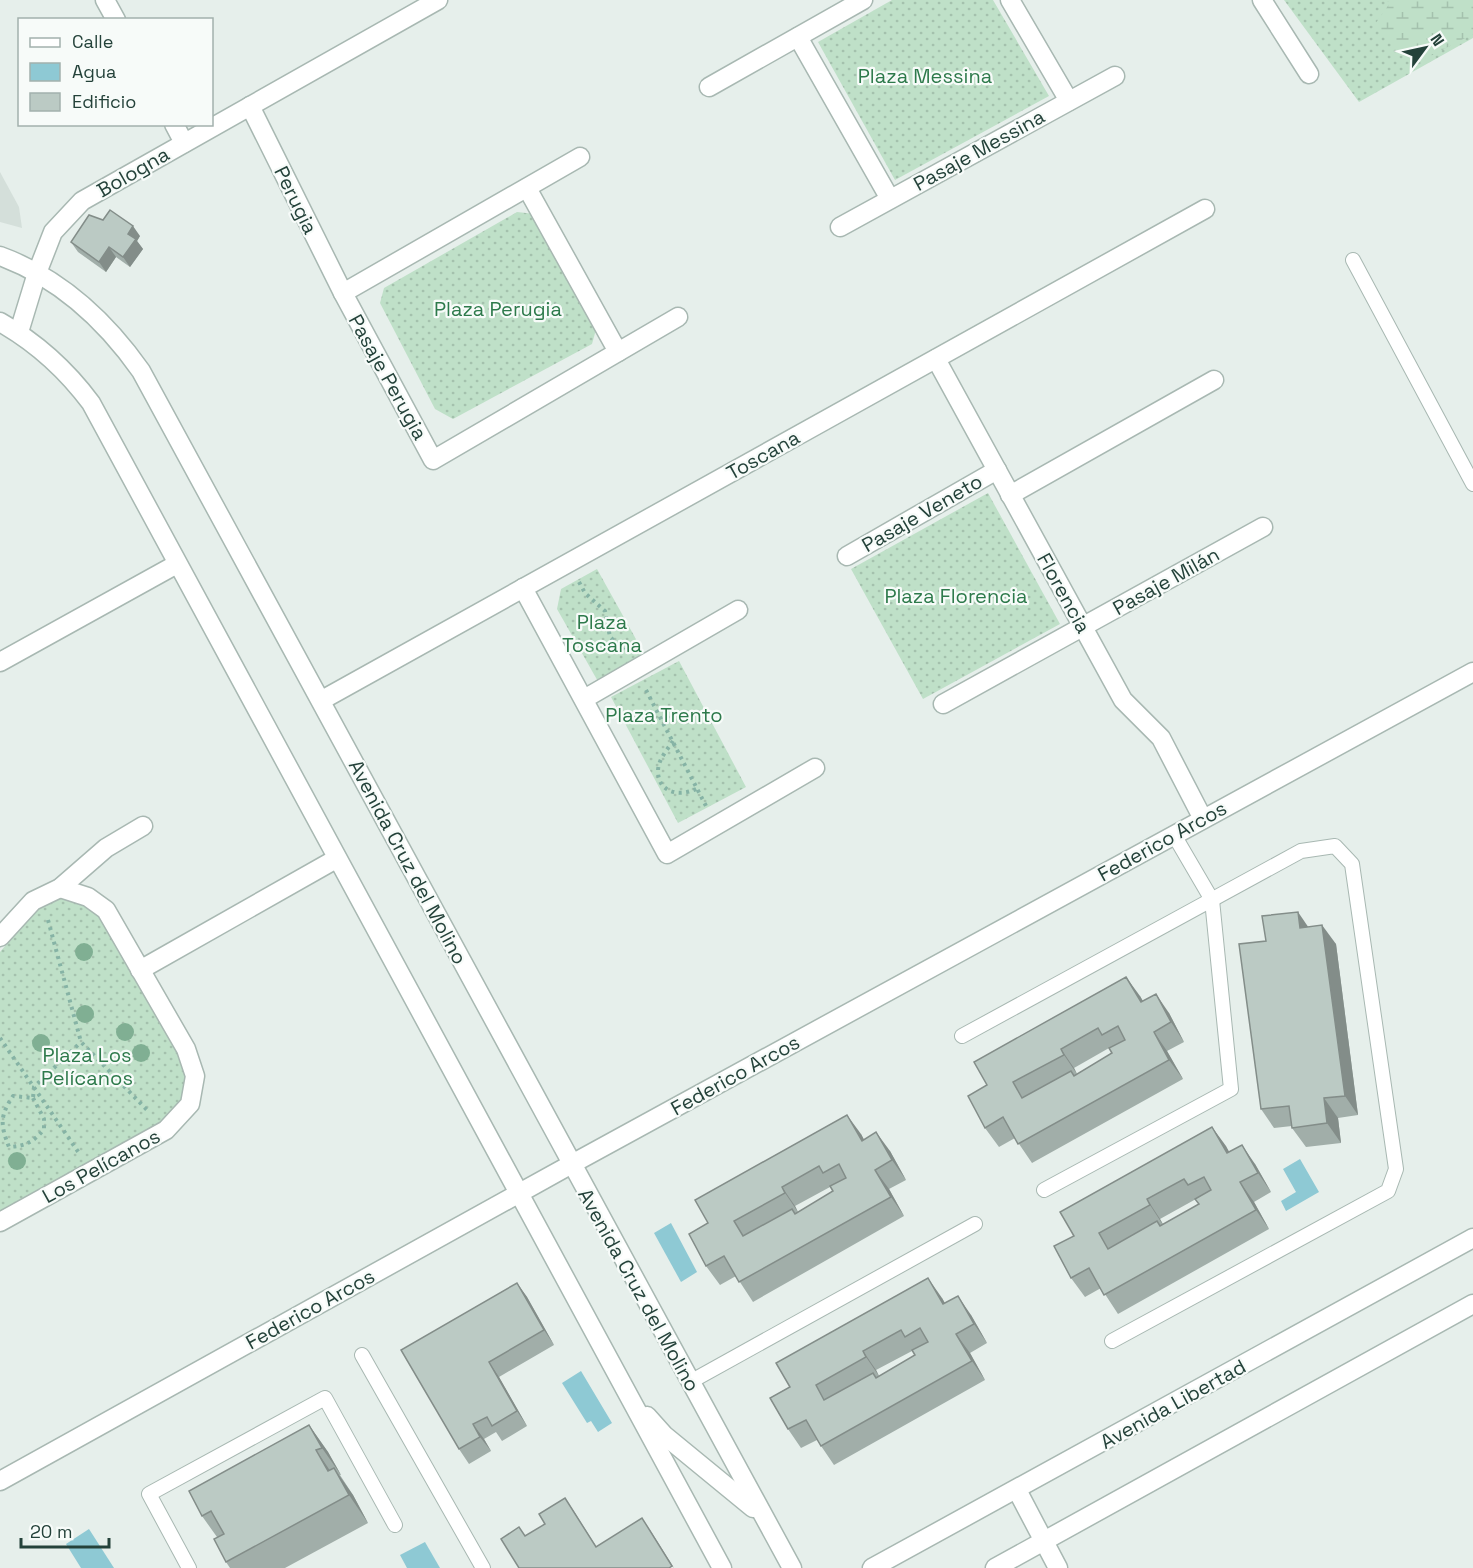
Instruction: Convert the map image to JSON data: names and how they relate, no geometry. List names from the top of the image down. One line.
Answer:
{"streets":{"street":["Pasaje Messina","Bologna","Perugia","Pasaje Perugia","Toscana","Pasaje Veneto","Pasaje Milán","Florencia","Federico Arcos","Avenida Cruz del Molino","Los Pelícanos","Avenida Libertad"]},"crossings":[["Bologna","Perugia"],["Bologna","Avenida Cruz del Molino"],["Perugia","Pasaje Perugia"],["Toscana","Florencia"],["Toscana","Avenida Cruz del Molino"],["Pasaje Veneto","Florencia"],["Pasaje Milán","Florencia"],["Florencia","Federico Arcos"],["Federico Arcos","Avenida Cruz del Molino"]],"parks":["Plaza Messina","Plaza Perugia","Plaza Florencia","Plaza Toscana","Plaza Trento","Plaza Los Pelícanos"],"legend":["Calle","Agua","Edificio"],"scale_bar":"20 m","north":"top right"}
